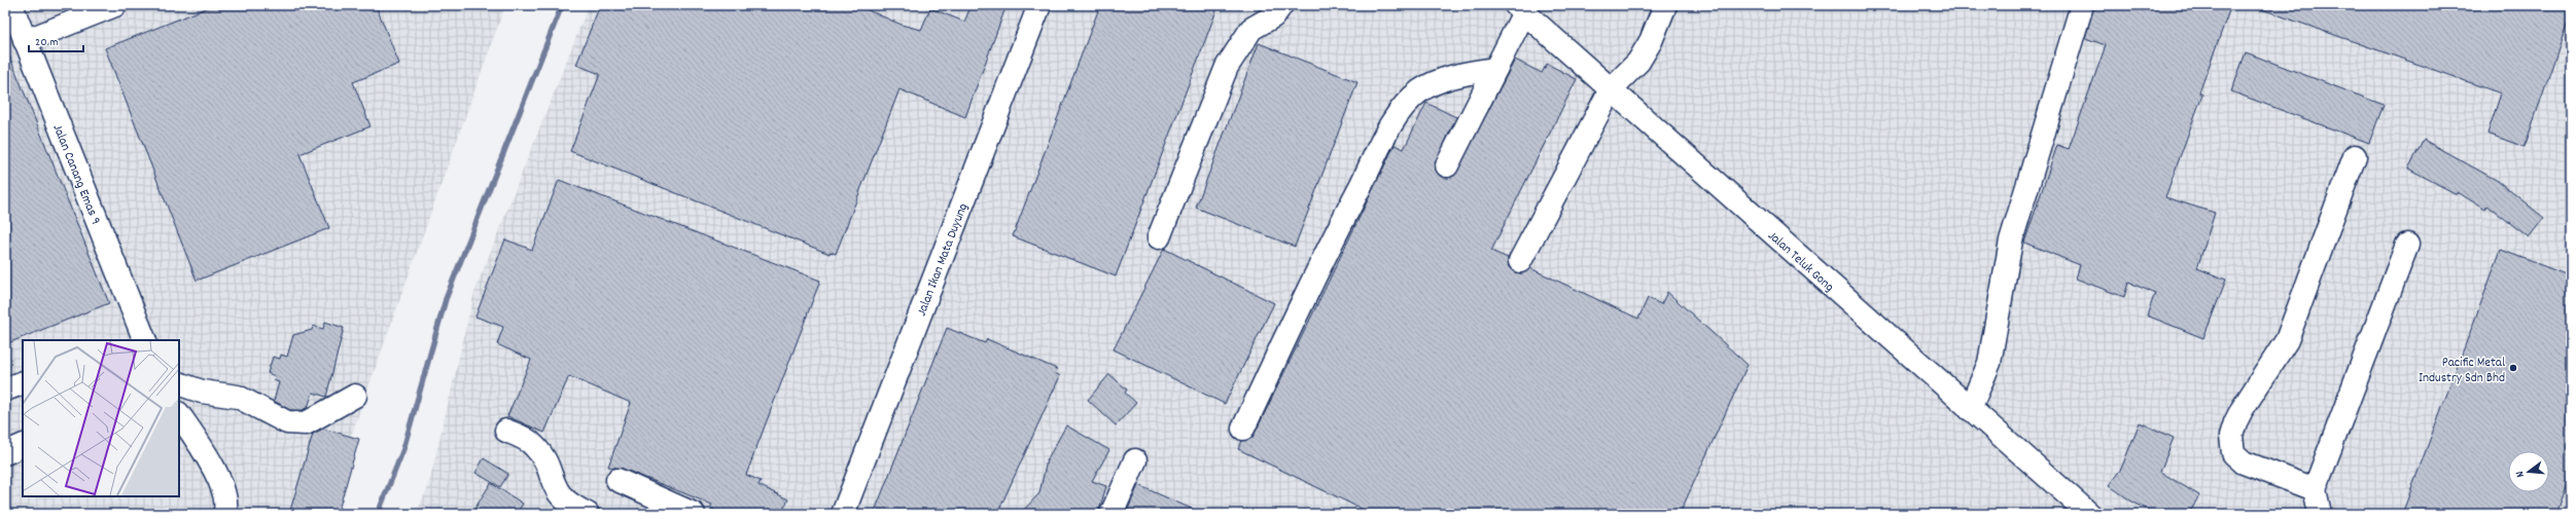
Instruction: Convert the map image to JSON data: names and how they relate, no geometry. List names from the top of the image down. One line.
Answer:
{"streets":{"street":["Jalan Canang Emas 9","Jalan Ikan Mata Duyung","Jalan Teluk Gong"]},"places":["Pacific Metal Industry Sdn Bhd"],"scale_bar":"20 m","north":"left"}
